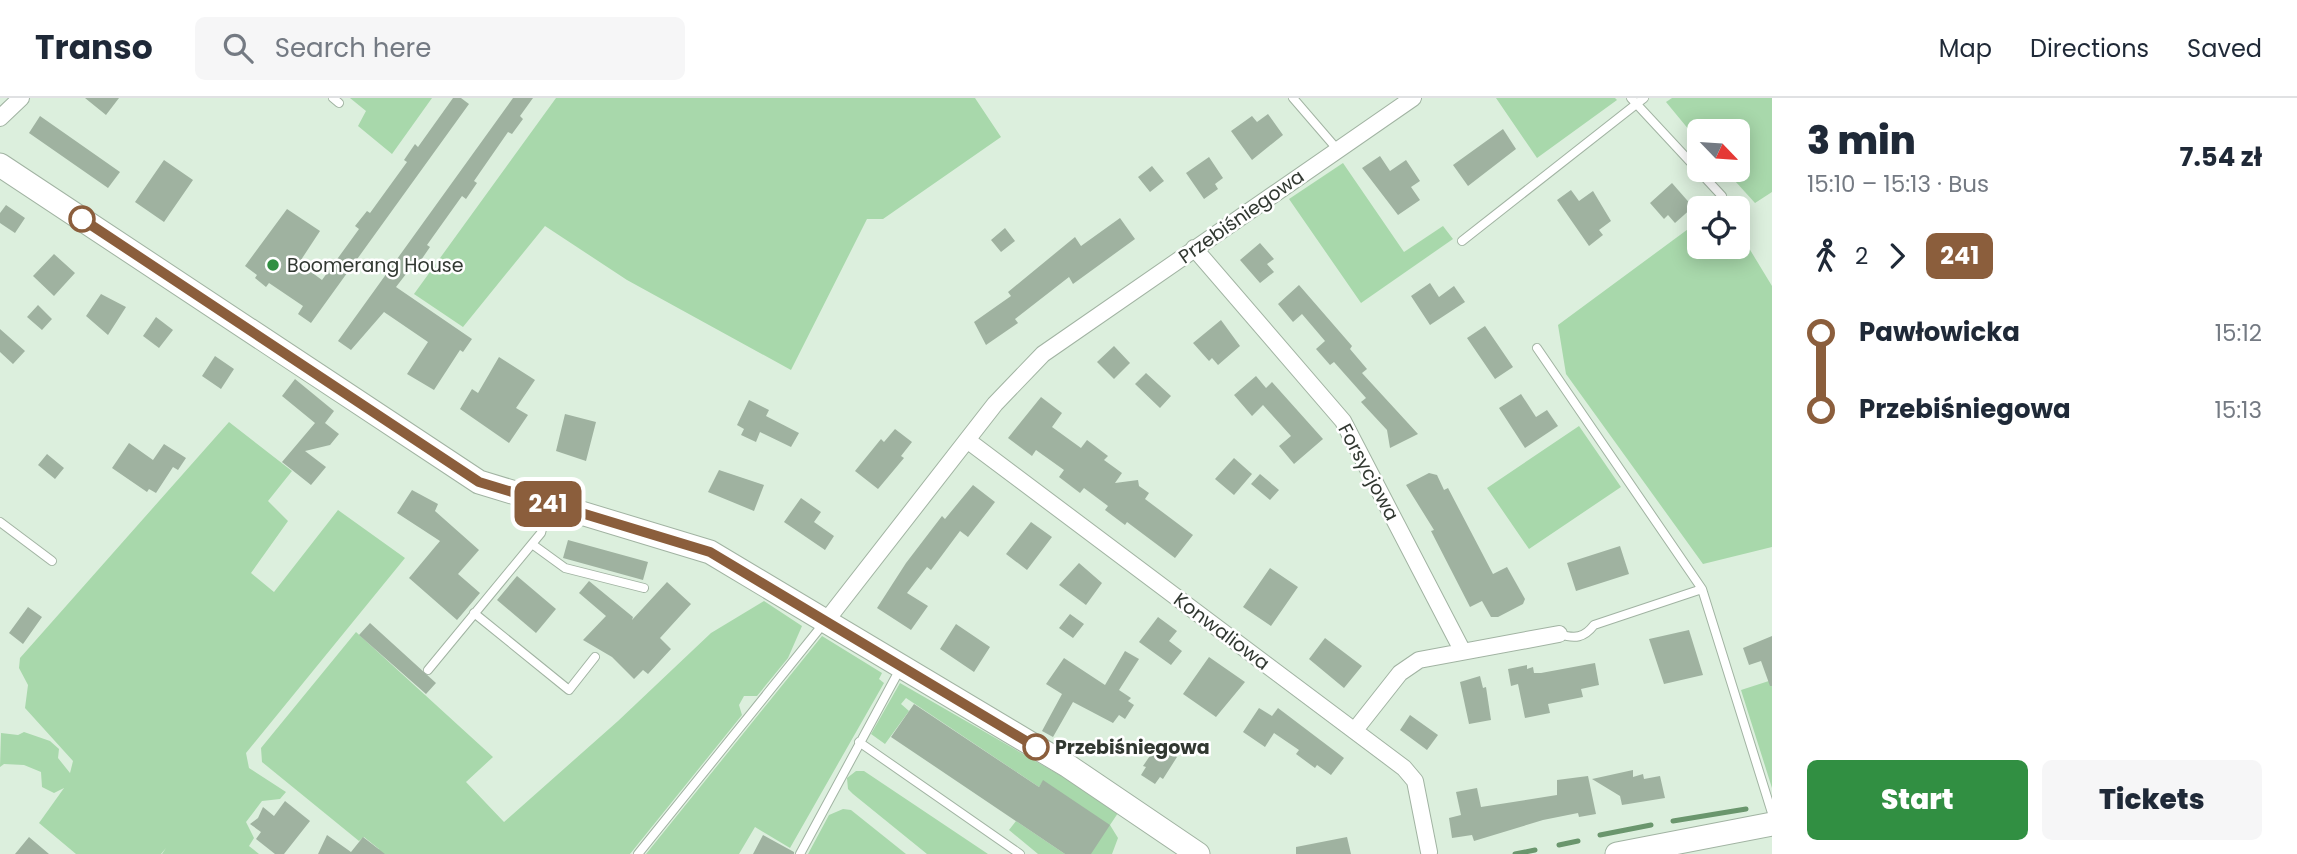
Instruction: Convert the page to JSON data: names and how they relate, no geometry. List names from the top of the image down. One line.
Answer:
{"streets":{"street":["Przebiśniegowa","Forsycjowa","Konwaliowa"]},"crossings":[["Przebiśniegowa","Forsycjowa"],["Przebiśniegowa","Konwaliowa"]],"places":["Boomerang House","Przebiśniegowa"],"lines":["bus line 241"],"north":"bottom right","page":{"header":"Transo","search":"Search here","nav":["Map","Directions","Saved"],"on_map":"241","heading":["3 min","15:10 – 15:13 · Bus","7.54 zł"],"legs":["2","241"],"list":[{"name":"Pawłowicka","value":"15:12"},{"name":"Przebiśniegowa","value":"15:13"}],"buttons":["Start","Tickets"]}}
